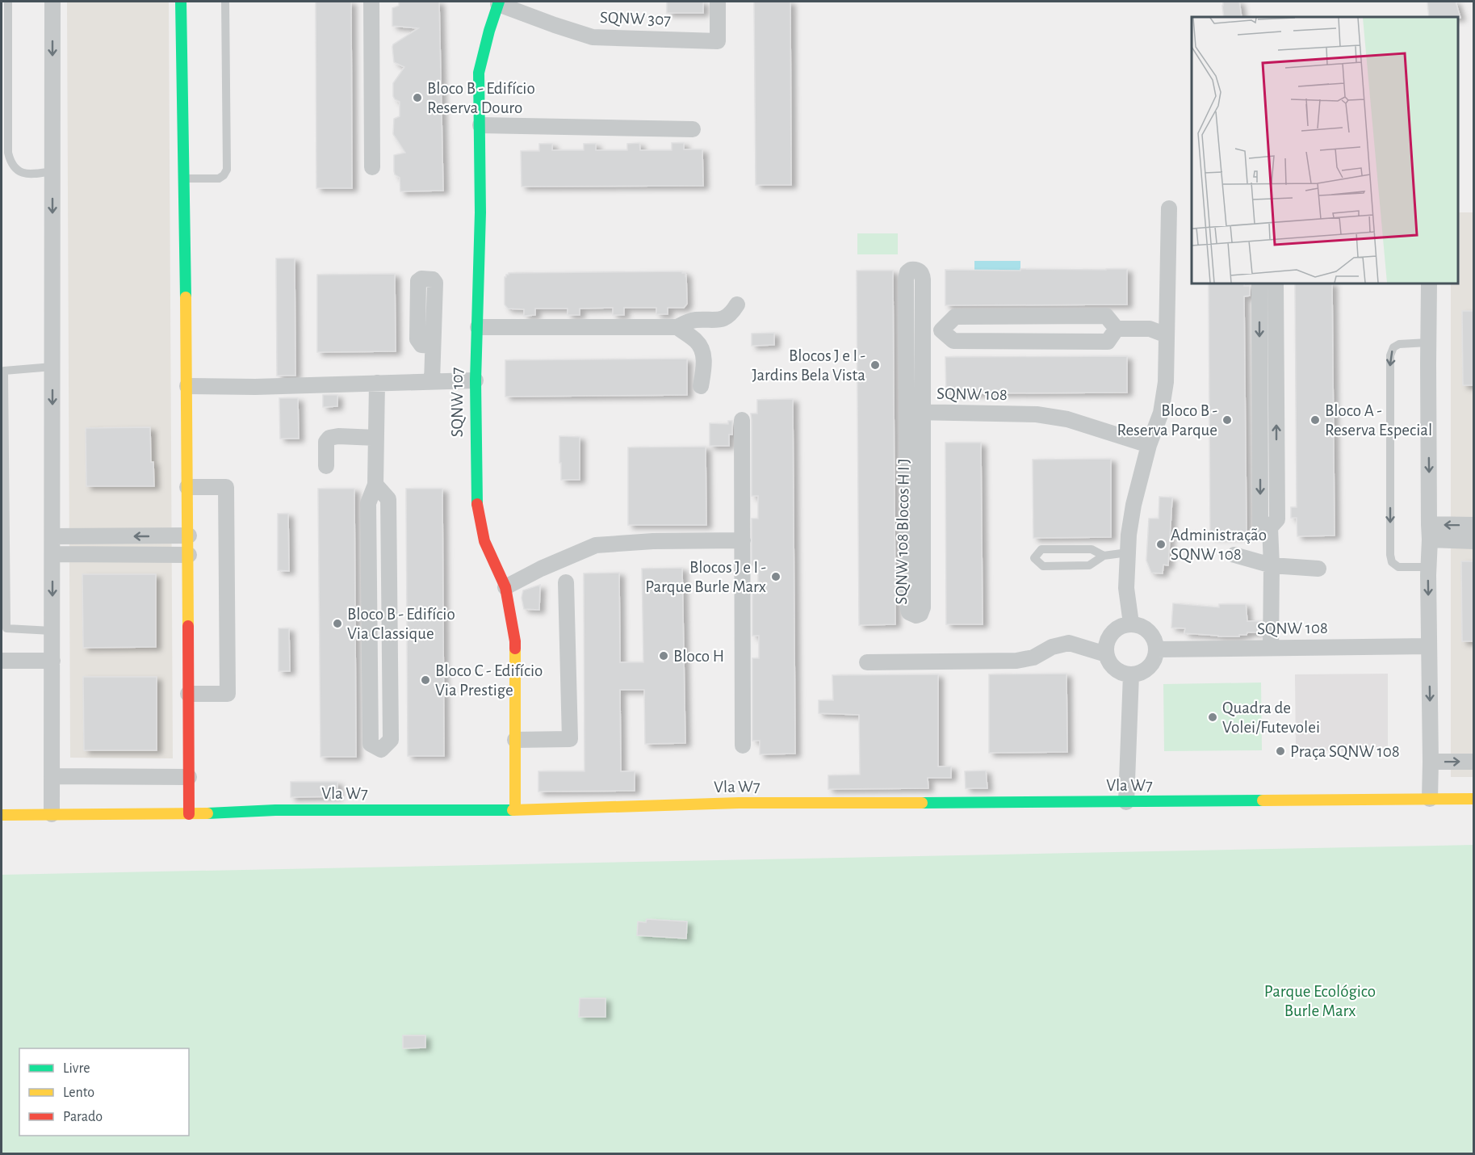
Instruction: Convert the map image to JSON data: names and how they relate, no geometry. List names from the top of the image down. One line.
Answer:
{"streets":{"street":["SQNW 307","SQNW 108","SQNW 107","SQNW 108 Blocos H I J","Vla W7"]},"crossings":[["SQNW 307","SQNW 107"],["SQNW 108","SQNW 108 Blocos H I J"],["SQNW 107","Vla W7"]],"parks":["Parque Ecológico Burle Marx"],"places":["Bloco B - Edifício Reserva Douro","Blocos J e I - Jardins Bela Vista","Bloco B - Reserva Parque","Bloco A - Reserva Especial","Administração SQNW 108","Blocos J e I - Parque Burle Marx","Bloco B - Edifício Via Classique","Bloco H","Bloco C - Edifício Via Prestige","Quadra de Volei/Futevolei","Praça SQNW 108"],"legend":["Livre","Lento","Parado"]}
